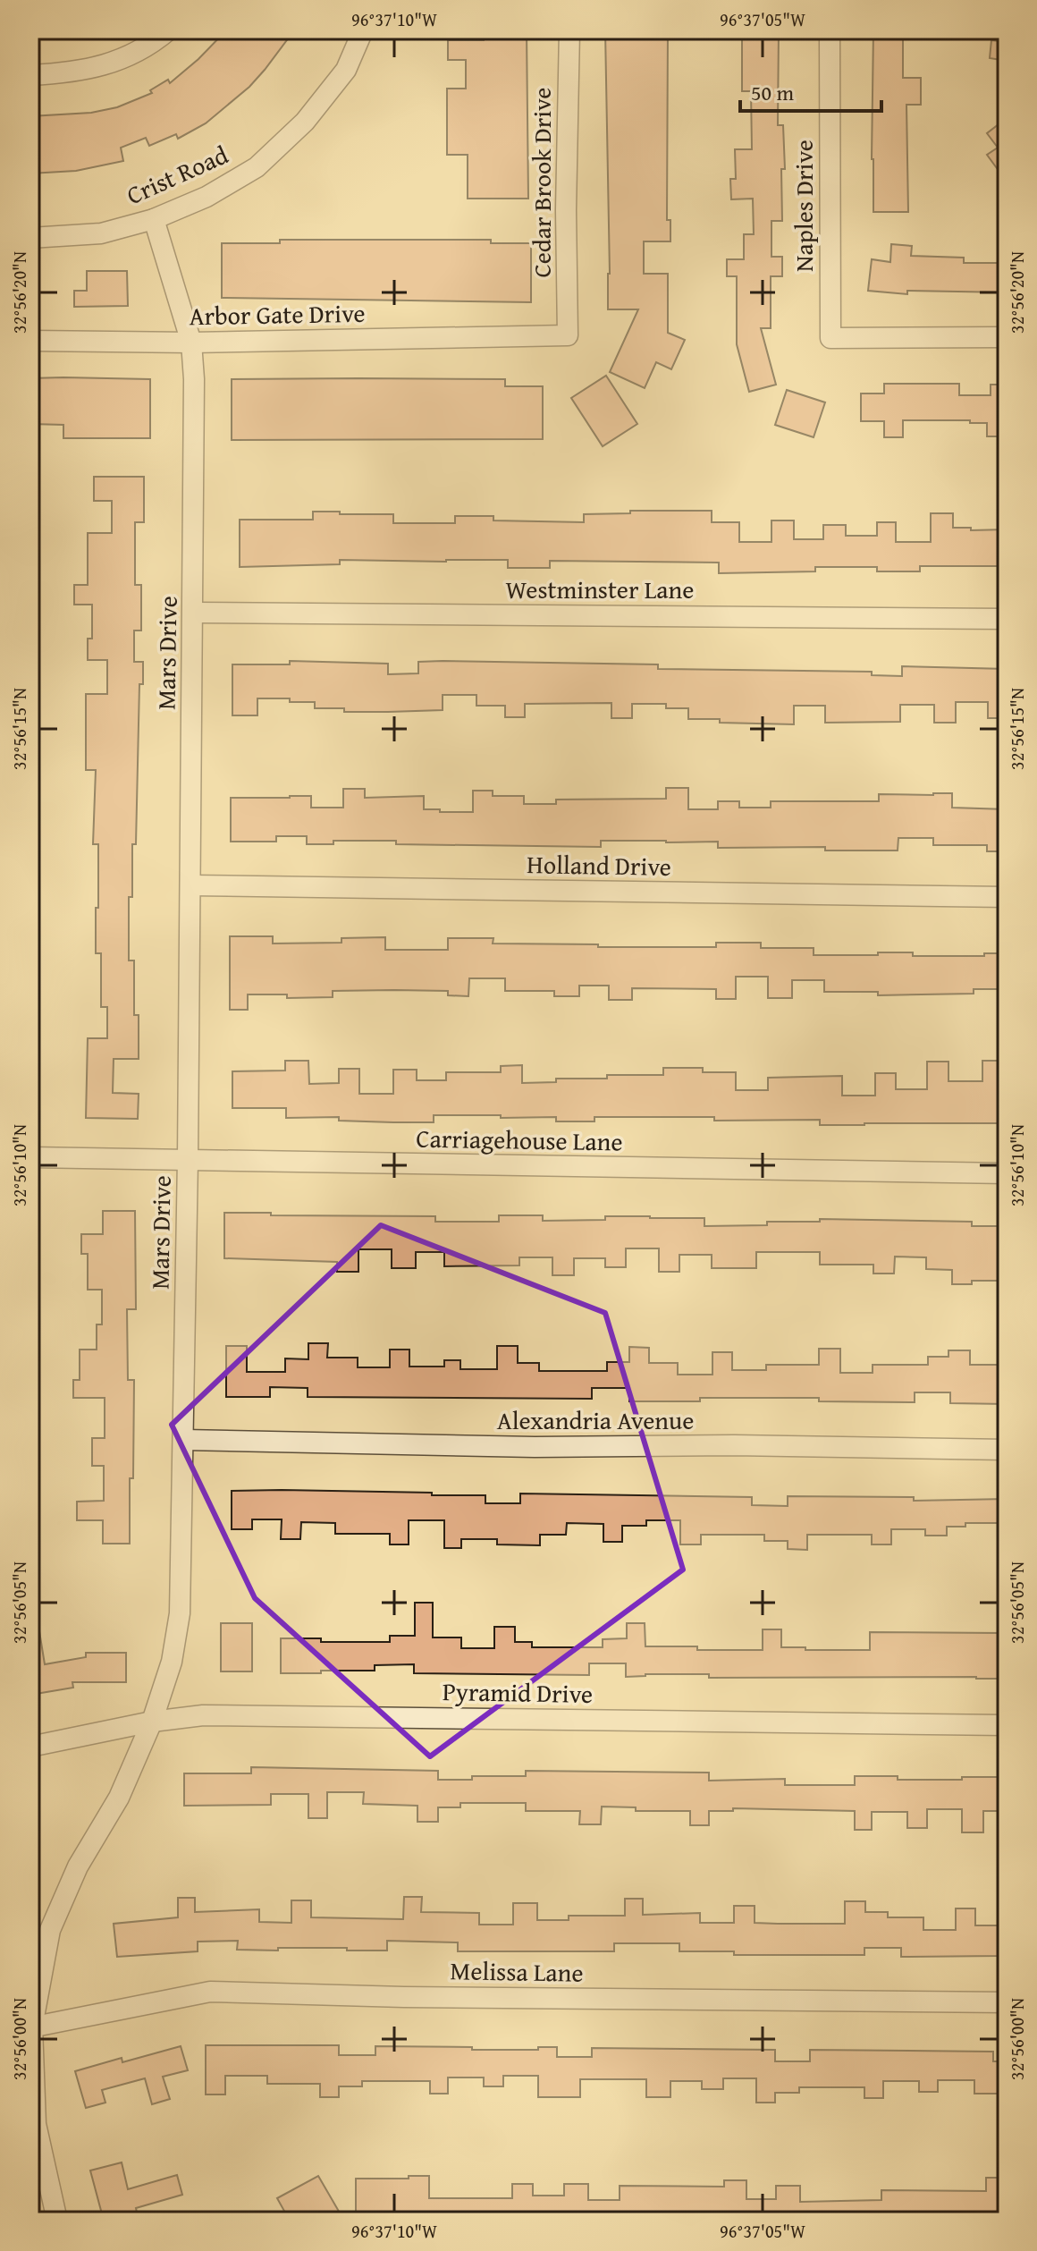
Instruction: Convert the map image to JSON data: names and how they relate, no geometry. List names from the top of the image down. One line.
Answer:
{"streets":{"street":["Crist Road","Cedar Brook Drive","Naples Drive","Arbor Gate Drive","Westminster Lane","Mars Drive","Holland Drive","Carriagehouse Lane","Alexandria Avenue","Pyramid Drive","Melissa Lane"]},"crossings":[["Crist Road","Mars Drive"],["Cedar Brook Drive","Arbor Gate Drive"],["Arbor Gate Drive","Mars Drive"],["Westminster Lane","Mars Drive"],["Mars Drive","Holland Drive"],["Mars Drive","Carriagehouse Lane"],["Mars Drive","Alexandria Avenue"],["Mars Drive","Pyramid Drive"],["Mars Drive","Melissa Lane"]],"scale_bar":"50 m","coordinates":["96°37'10\"W","96°37'05\"W","32°56'20\"N","32°56'15\"N","32°56'10\"N","32°56'05\"N","32°56'00\"N"]}
